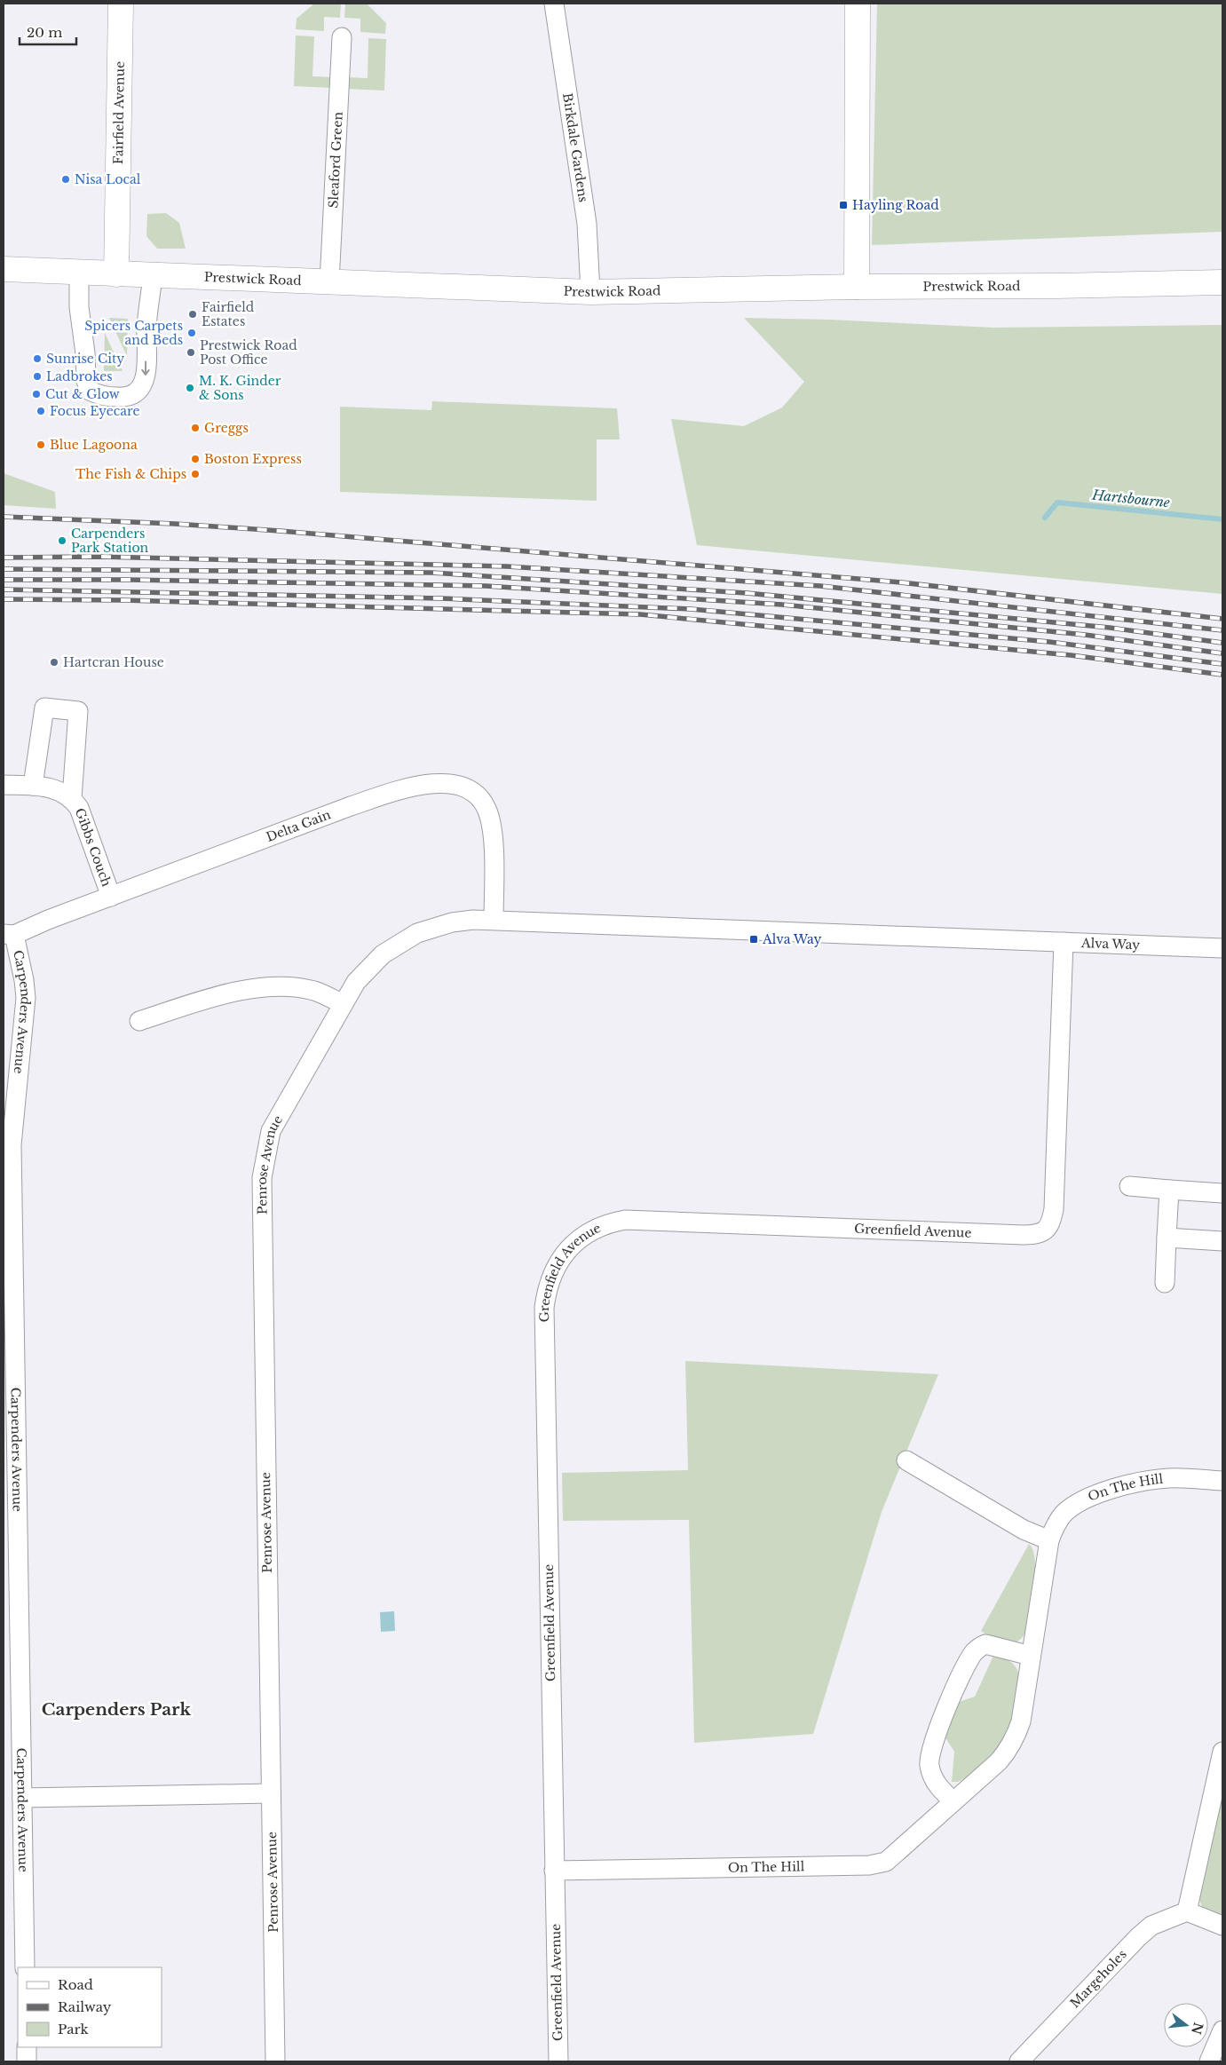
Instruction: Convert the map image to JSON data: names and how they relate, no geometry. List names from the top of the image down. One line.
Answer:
{"streets":{"main road":["Fairfield Avenue","Prestwick Road"],"street":["Birkdale Gardens","Sleaford Green","Delta Gain","Gibbs Couch","Alva Way","Carpenders Avenue","Penrose Avenue","Greenfield Avenue","On The Hill","Margeholes"]},"crossings":[["Fairfield Avenue","Prestwick Road"],["Birkdale Gardens","Prestwick Road"],["Sleaford Green","Prestwick Road"],["Delta Gain","Gibbs Couch"],["Delta Gain","Alva Way"],["Delta Gain","Carpenders Avenue"],["Delta Gain","Penrose Avenue"],["Alva Way","Penrose Avenue"],["Alva Way","Greenfield Avenue"],["Greenfield Avenue","On The Hill"]],"districts":["Carpenders Park"],"water":["Hartsbourne"],"places":{"other":["Nisa Local","Fairfield Estates","Spicers Carpets and Beds","Prestwick Road Post Office","Sunrise City","Ladbrokes","M. K. Ginder & Sons","Cut & Glow","Focus Eyecare","Greggs","Blue Lagoona","Boston Express","The Fish & Chips","Carpenders Park Station","Hartcran House"],"transit":["Hayling Road","Alva Way"]},"legend":["Road","Railway","Park"],"scale_bar":"20 m","north":"right"}
